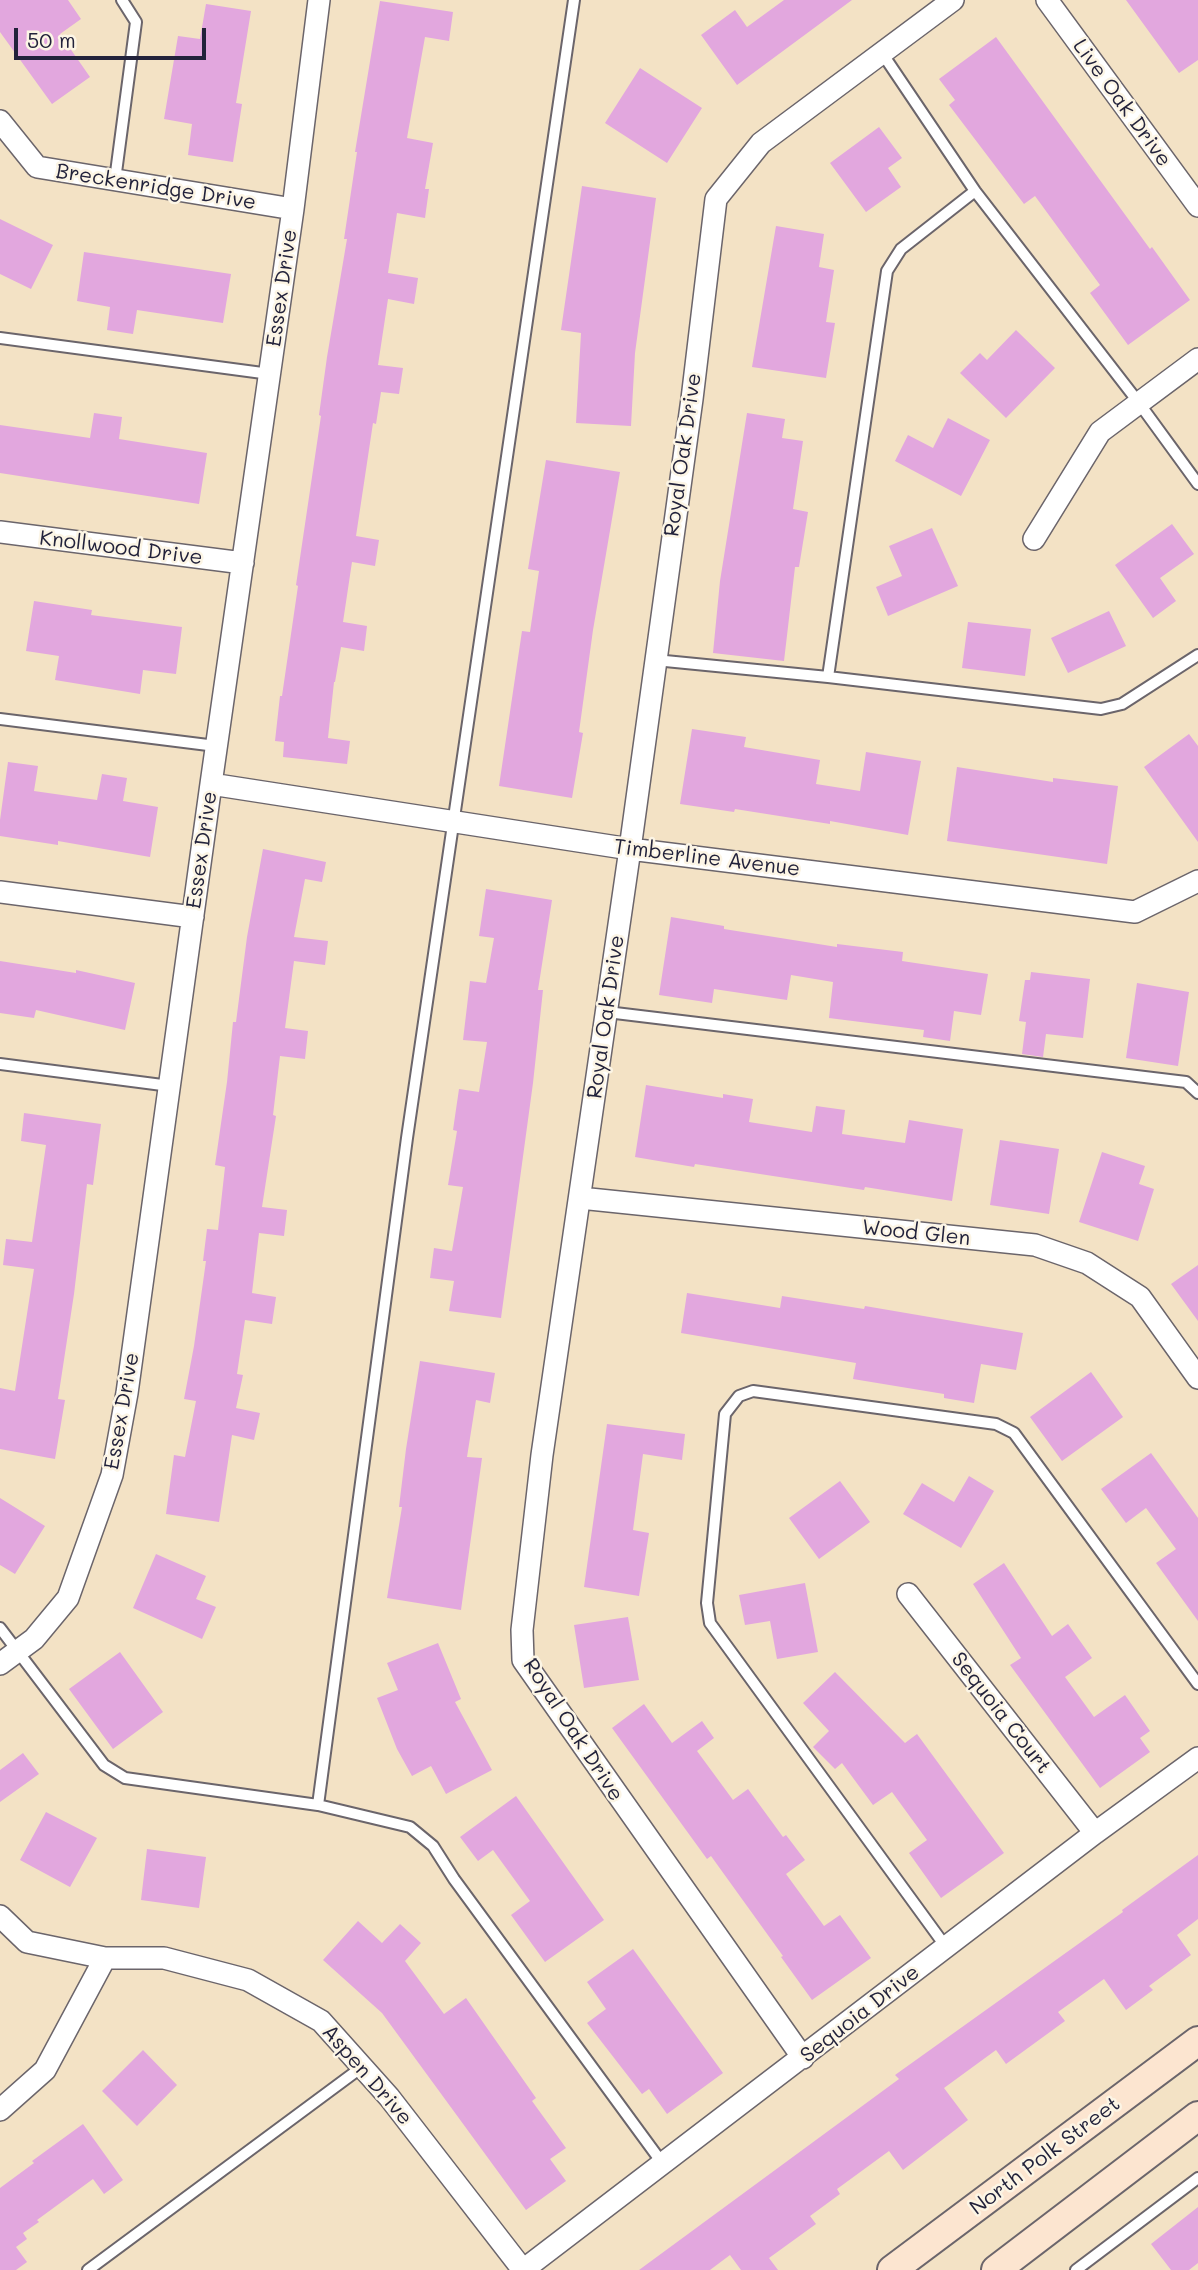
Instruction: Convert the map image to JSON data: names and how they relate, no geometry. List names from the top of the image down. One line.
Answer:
{"streets":{"main road":["North Polk Street"],"street":["Live Oak Drive","Breckenridge Drive","Essex Drive","Royal Oak Drive","Knollwood Drive","Timberline Avenue","Wood Glen","Sequoia Court","Sequoia Drive","Aspen Drive"]},"crossings":[["Breckenridge Drive","Essex Drive"],["Essex Drive","Knollwood Drive"],["Essex Drive","Timberline Avenue"],["Royal Oak Drive","Timberline Avenue"],["Royal Oak Drive","Wood Glen"],["Royal Oak Drive","Sequoia Drive"],["Sequoia Court","Sequoia Drive"],["Sequoia Drive","Aspen Drive"]],"scale_bar":"50 m"}
